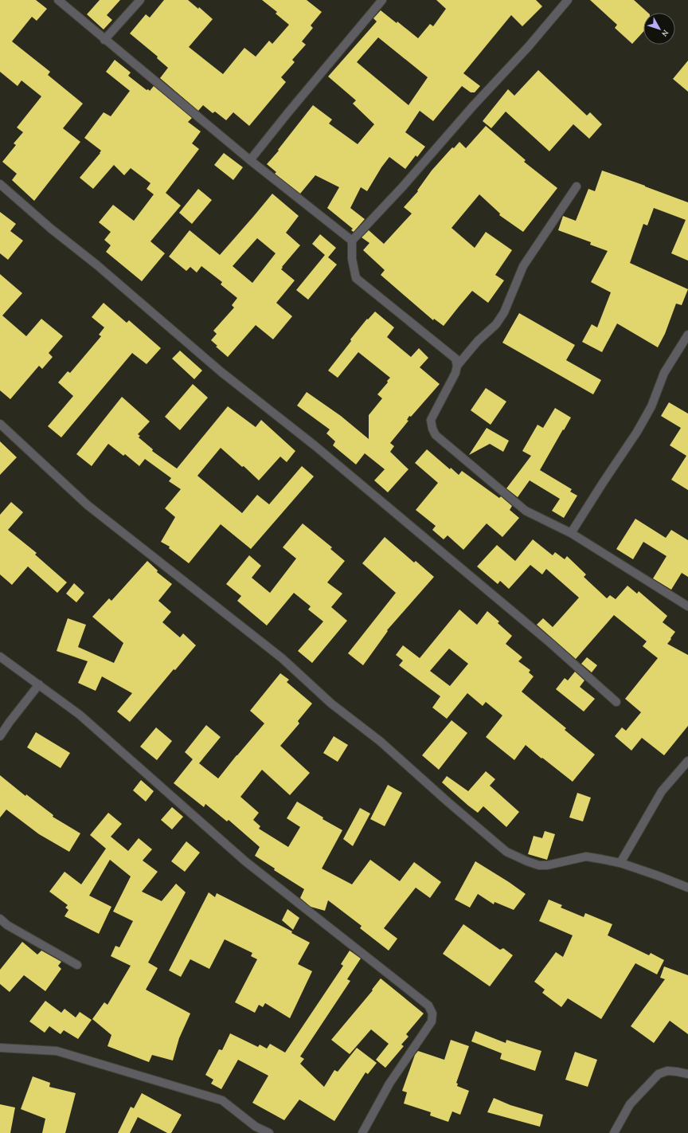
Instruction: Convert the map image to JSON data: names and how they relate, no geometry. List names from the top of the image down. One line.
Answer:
{"north":"bottom right"}
